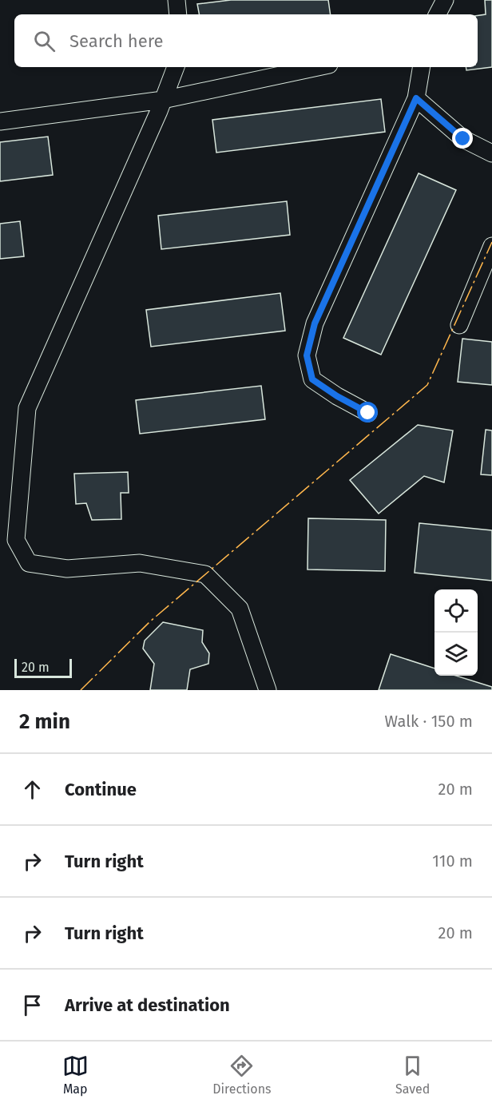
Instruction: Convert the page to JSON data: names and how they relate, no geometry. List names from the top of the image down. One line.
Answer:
{"scale_bar":"20 m","page":{"search":"Search here","scale":"20 m","heading":["2 min","Walk · 150 m"],"list":[["Continue","20 m"],["Turn right","110 m"],["Turn right","20 m"],"Arrive at destination"],"nav":["Map","Directions","Saved"]}}
